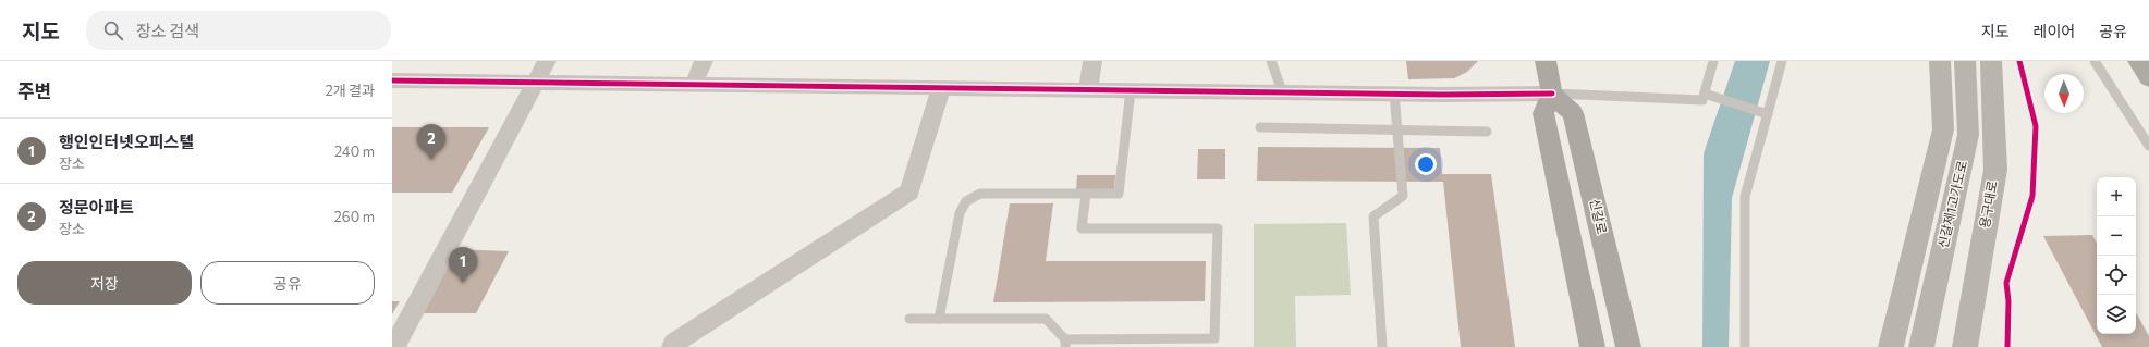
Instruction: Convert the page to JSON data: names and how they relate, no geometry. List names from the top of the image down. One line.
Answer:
{"streets":{"main road":["신갈제1고가도로","용구대로","신갈로"]},"north":"bottom","page":{"header":"지도","search":"장소 검색","nav":["지도","레이어","공유"],"heading":["주변","2개 결과"],"list":[{"mark":"1","name":"행인인터넷오피스텔","note":"장소","value":"240 m"},{"mark":"2","name":"정문아파트","note":"장소","value":"260 m"}],"pins":["2","1"],"map_buttons":["+","−"],"buttons":["저장","공유"]}}
